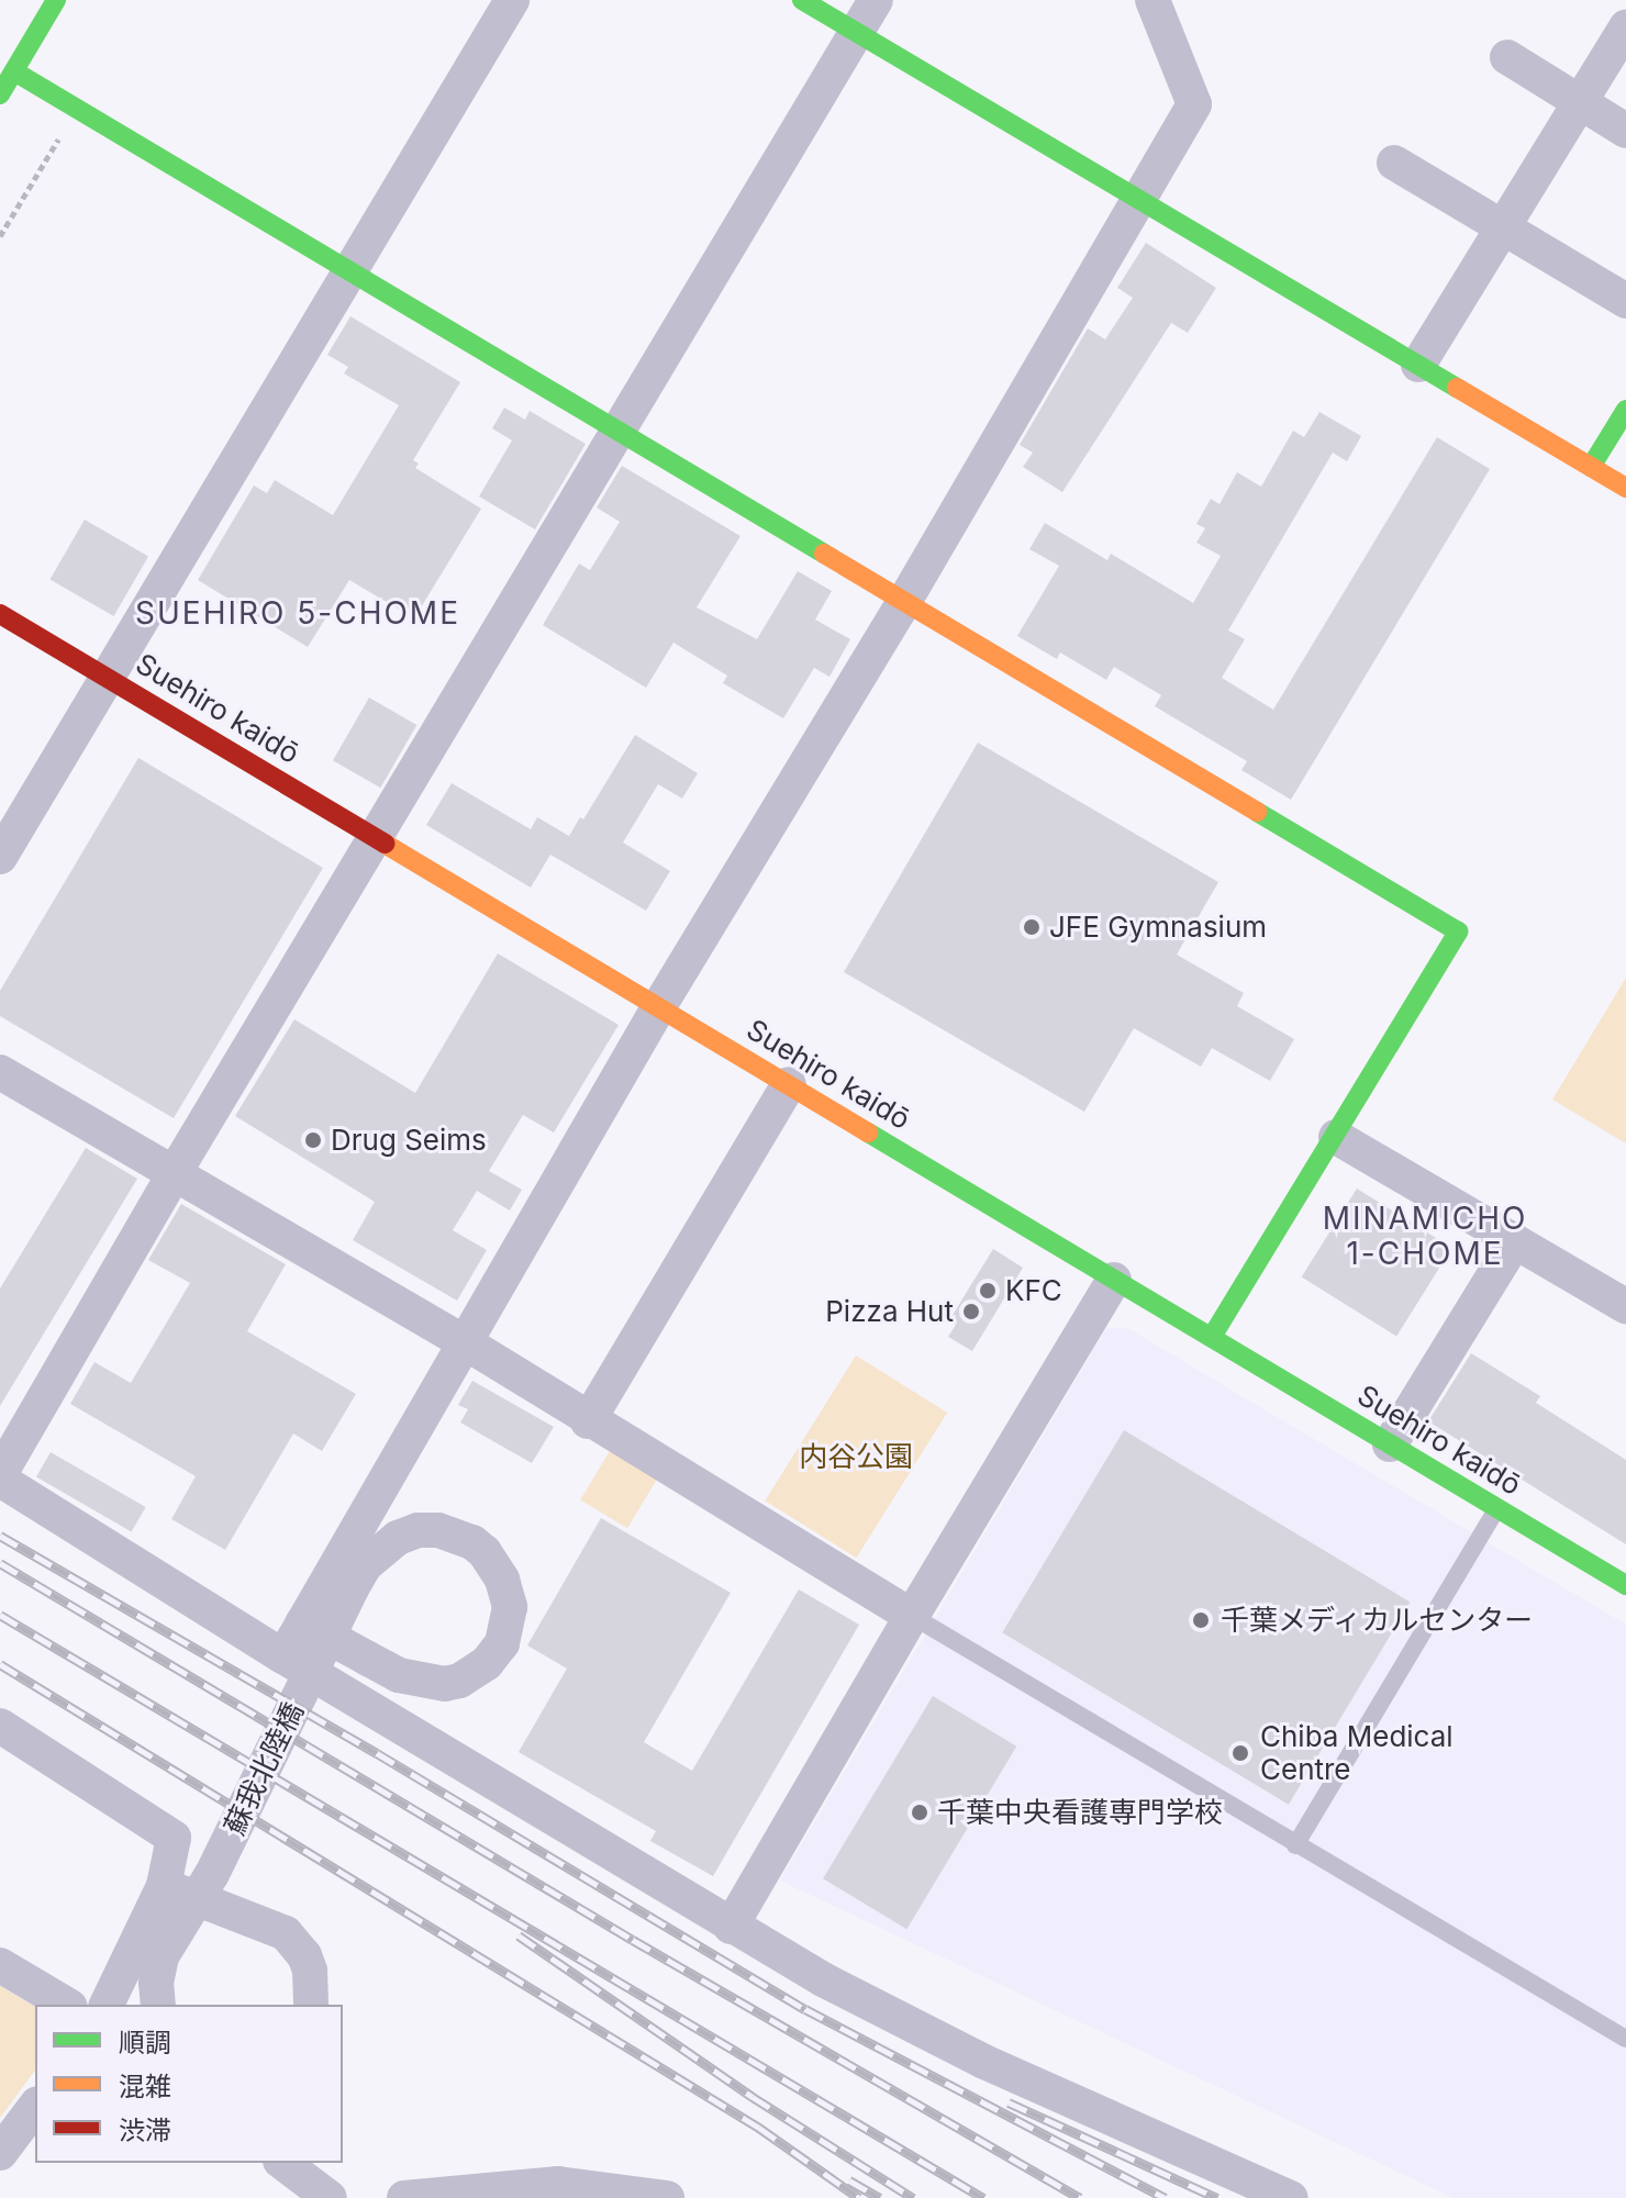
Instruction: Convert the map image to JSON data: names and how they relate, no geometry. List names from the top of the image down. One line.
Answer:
{"streets":{"street":["Suehiro kaidō","蘇我北陸橋"]},"districts":["SUEHIRO 5-CHOME","MINAMICHO 1-CHOME"],"parks":["内谷公園"],"places":["JFE Gymnasium","Drug Seims","KFC","Pizza Hut","千葉メディカルセンター","Chiba Medical Centre","千葉中央看護専門学校"],"legend":["順調","混雑","渋滞"]}
